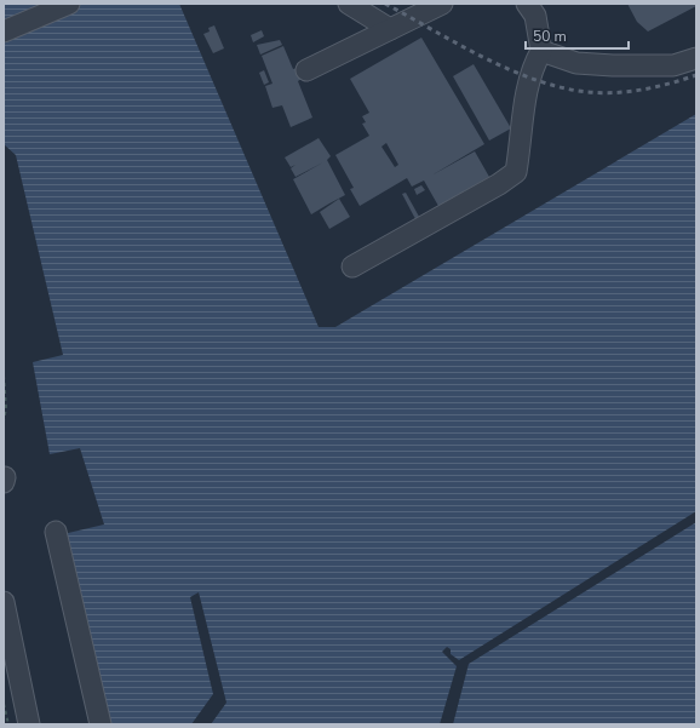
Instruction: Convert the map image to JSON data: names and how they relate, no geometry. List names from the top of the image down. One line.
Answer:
{"scale_bar":"50 m"}
